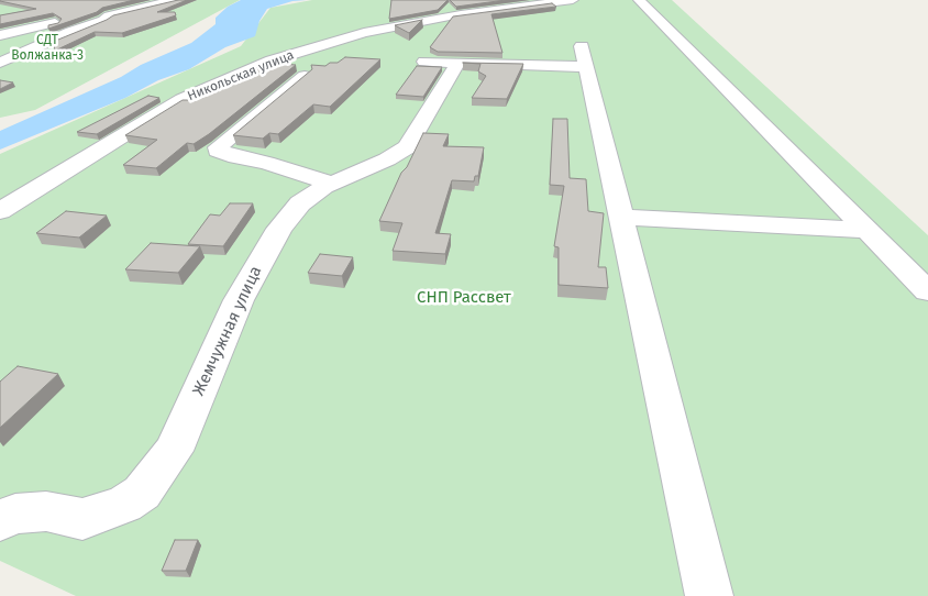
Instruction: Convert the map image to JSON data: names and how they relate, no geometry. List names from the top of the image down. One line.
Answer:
{"streets":{"street":["Никольская улица","Жемчужная улица"]},"parks":["СДТ Волжанка-3","СНП Рассвет"]}
